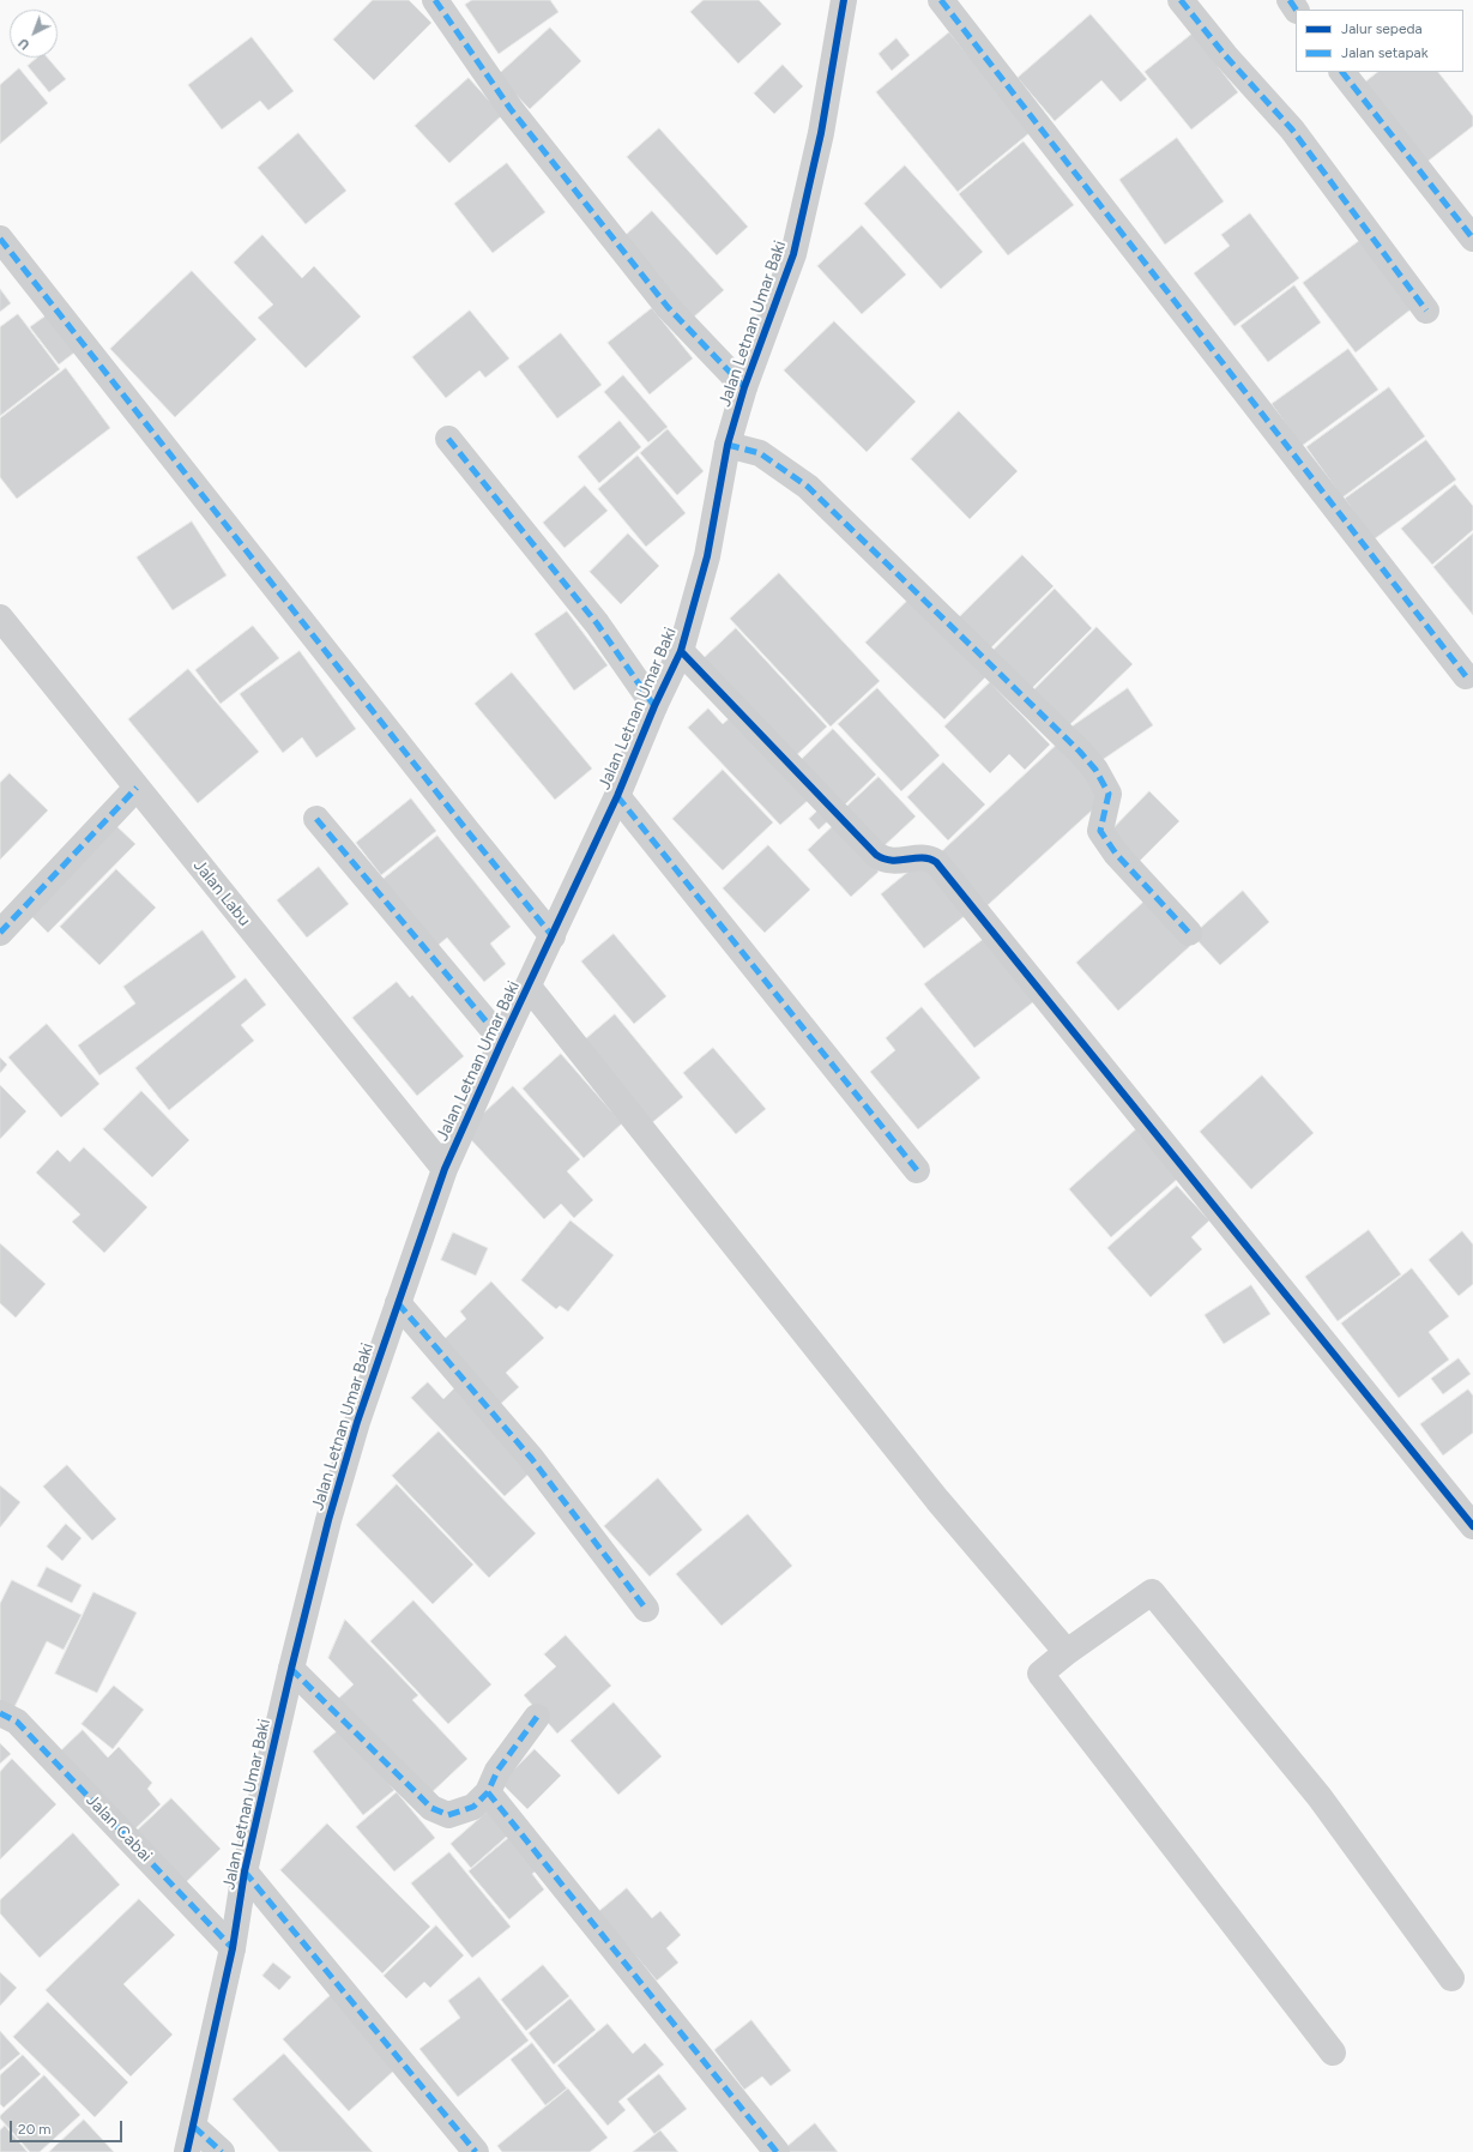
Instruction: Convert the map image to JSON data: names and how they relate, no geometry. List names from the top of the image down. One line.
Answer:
{"streets":{"street":["Jalan Letnan Umar Baki","Jalan Labu","Jalan Cabai"]},"crossings":[["Jalan Letnan Umar Baki","Jalan Labu"],["Jalan Letnan Umar Baki","Jalan Cabai"]],"legend":["Jalur sepeda","Jalan setapak"],"scale_bar":"20 m","north":"bottom left"}
